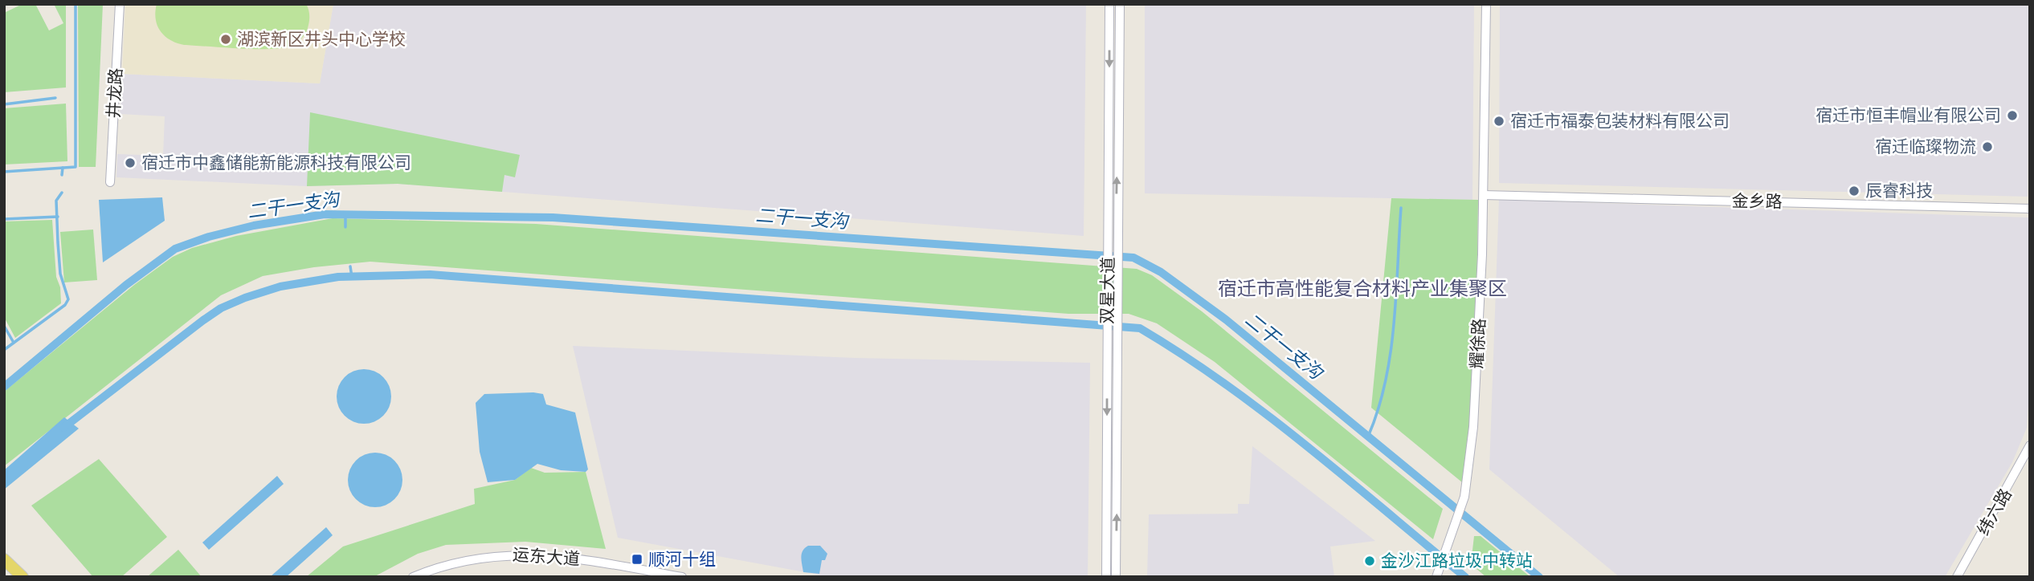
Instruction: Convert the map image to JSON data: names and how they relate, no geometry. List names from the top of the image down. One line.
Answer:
{"streets":{"street":["井龙路","金乡路","双星大道","耀徐路","纬六路","运东大道"]},"crossings":[["金乡路","耀徐路"]],"districts":["宿迁市高性能复合材料产业集聚区"],"water":["二干一支沟"],"places":{"other":["湖滨新区井头中心学校","宿迁市恒丰帽业有限公司","宿迁市福泰包装材料有限公司","宿迁临璨物流","宿迁市中鑫储能新能源科技有限公司","辰睿科技","金沙江路垃圾中转站"],"transit":["顺河十组"]}}
